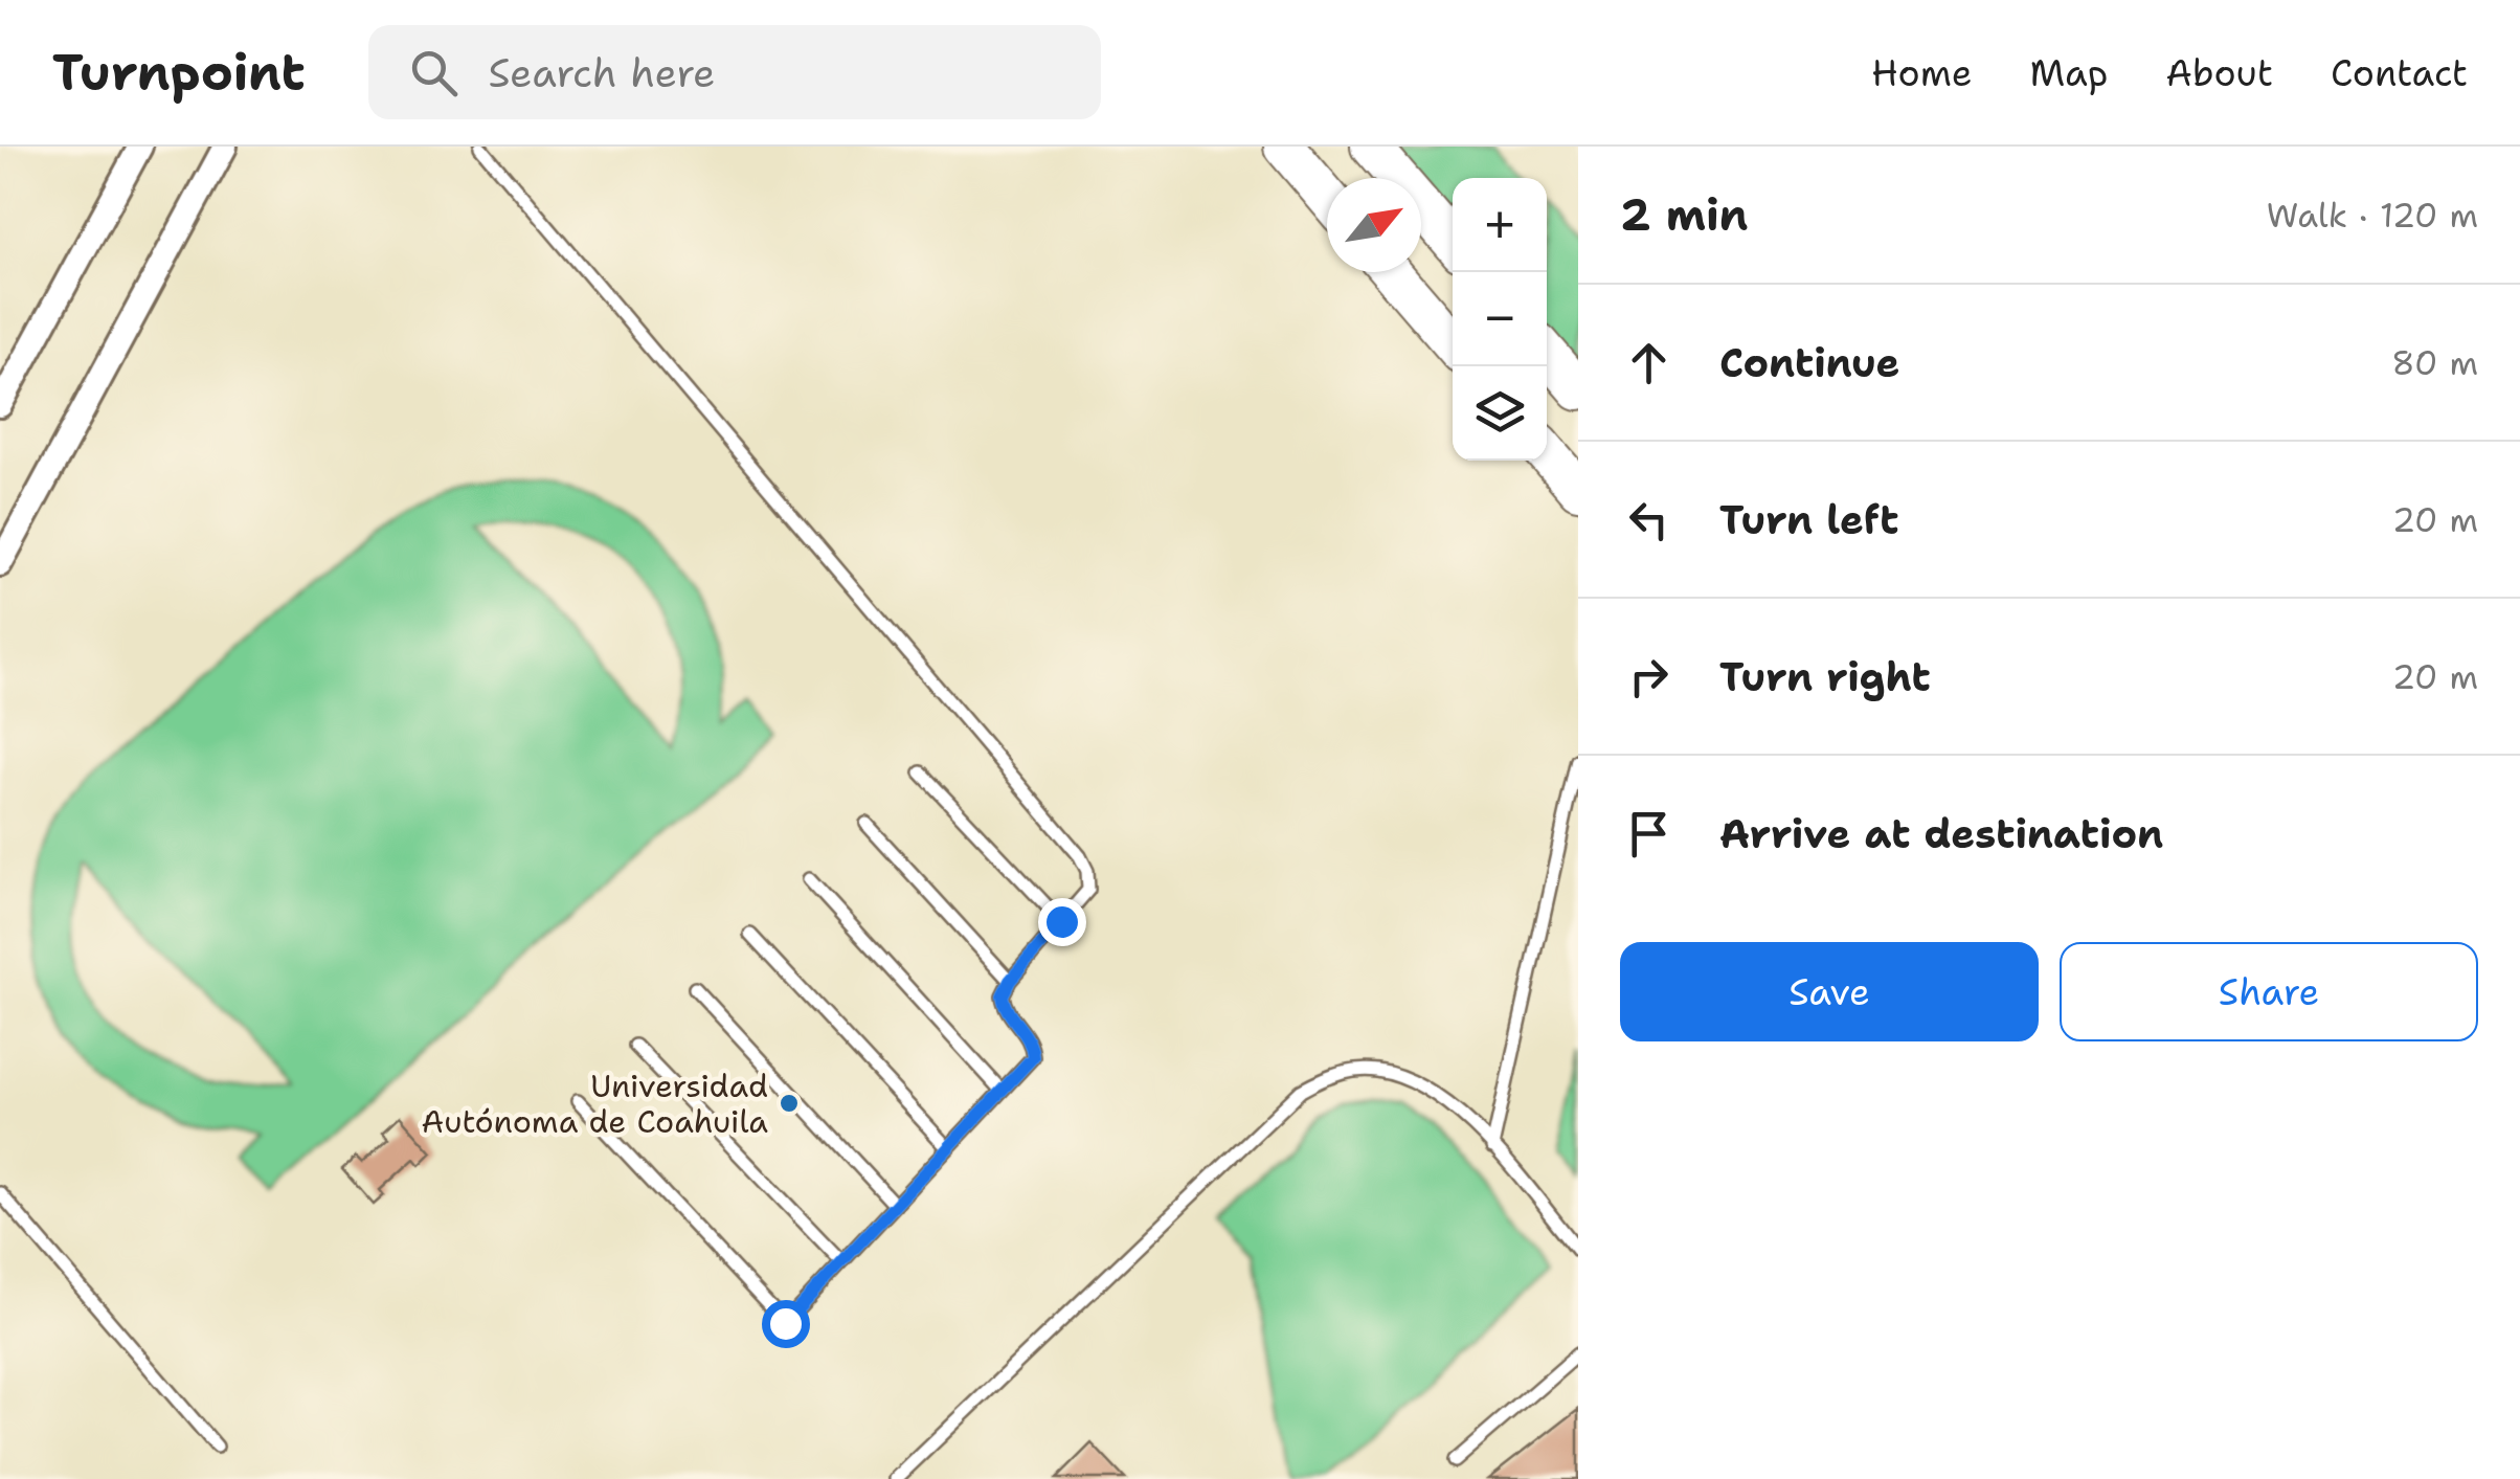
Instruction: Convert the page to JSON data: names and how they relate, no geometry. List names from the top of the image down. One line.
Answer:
{"places":["Universidad Autónoma de Coahuila"],"north":"top right","page":{"header":"Turnpoint","search":"Search here","nav":["Home","Map","About","Contact"],"heading":["2 min","Walk · 120 m"],"map_buttons":["+","−"],"list":[["Continue","80 m"],["Turn left","20 m"],["Turn right","20 m"],"Arrive at destination"],"buttons":["Save","Share"]}}
